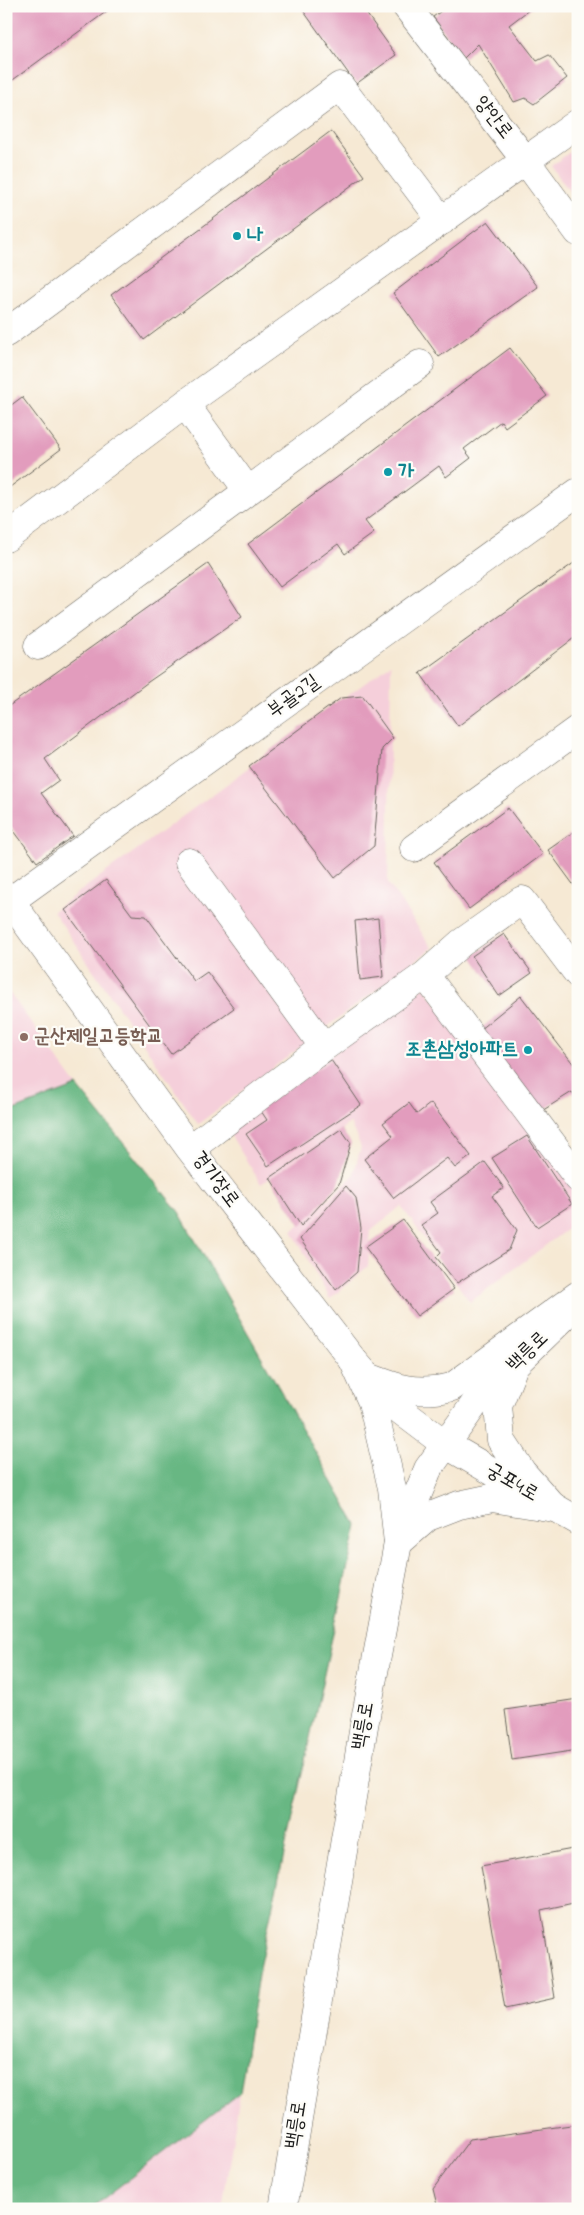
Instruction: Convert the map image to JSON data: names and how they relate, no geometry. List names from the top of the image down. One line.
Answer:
{"streets":{"street":["양안로","부골2길","경기장로","백릉로","궁포4로"]},"crossings":[["부골2길","경기장로"],["경기장로","백릉로"],["경기장로","궁포4로"],["백릉로","궁포4로"]],"places":["나","가","군산제일고등학교","조촌삼성아파트"]}
